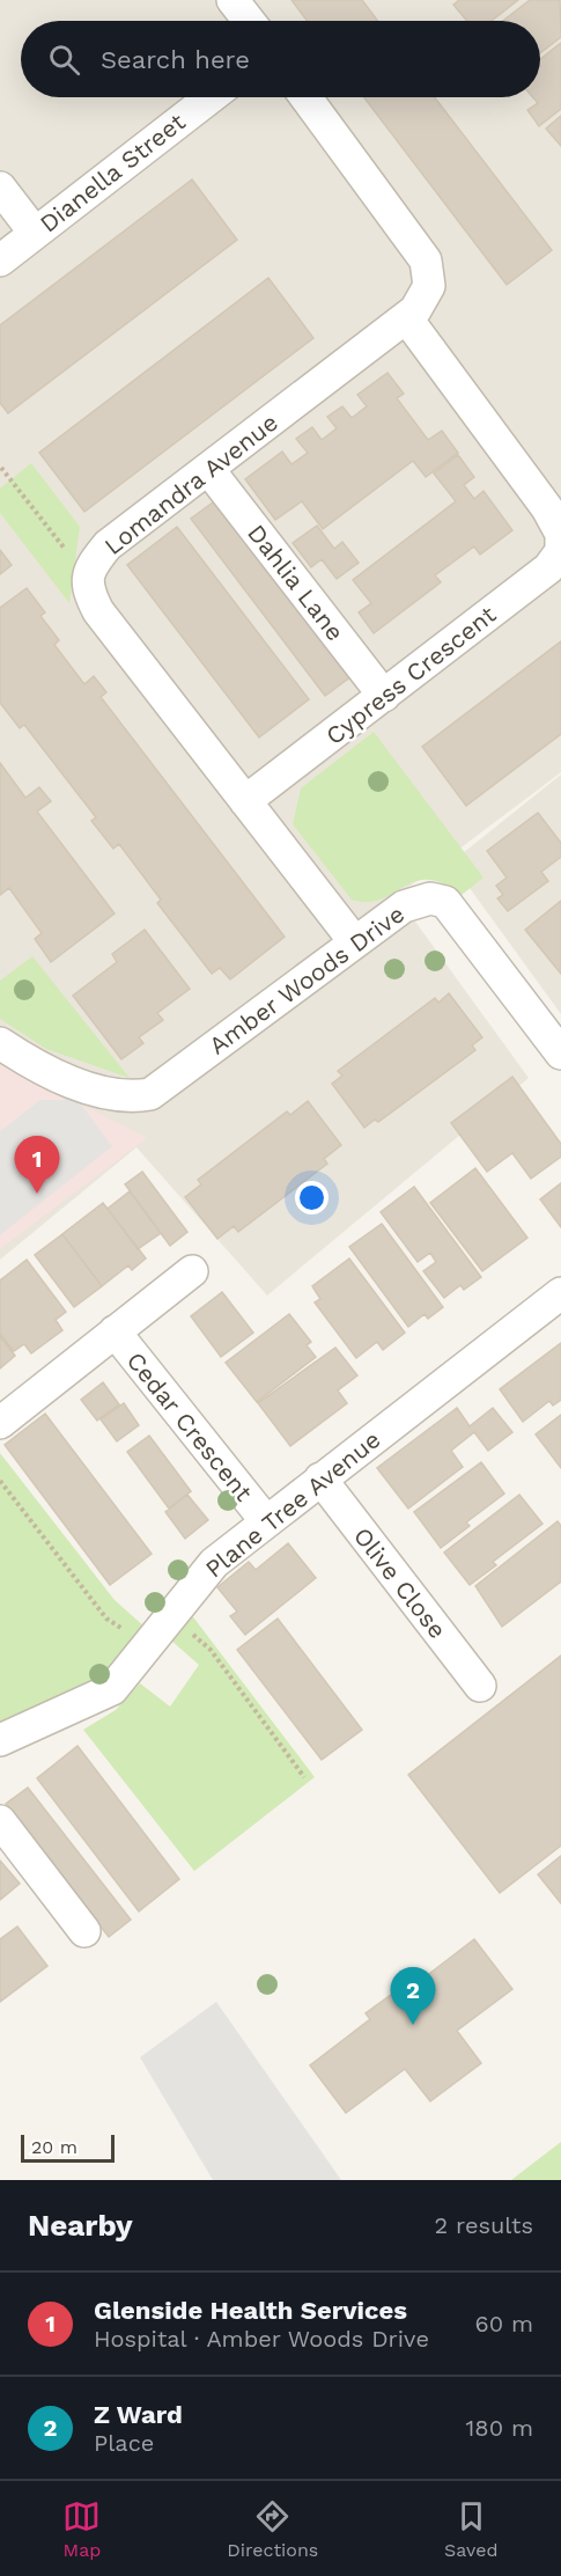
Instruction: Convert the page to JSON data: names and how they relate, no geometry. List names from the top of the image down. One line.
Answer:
{"streets":{"street":["Dianella Street","Lomandra Avenue","Dahlia Lane","Cypress Crescent","Amber Woods Drive","Cedar Crescent","Plane Tree Avenue","Olive Close"]},"crossings":[["Lomandra Avenue","Dahlia Lane"],["Lomandra Avenue","Cypress Crescent"],["Lomandra Avenue","Amber Woods Drive"],["Dahlia Lane","Cypress Crescent"],["Cedar Crescent","Plane Tree Avenue"],["Plane Tree Avenue","Olive Close"]],"scale_bar":"20 m","page":{"search":"Search here","pins":["1","2"],"scale":"20 m","heading":["Nearby","2 results"],"list":[{"mark":"1","name":"Glenside Health Services","note":"Hospital · Amber Woods Drive","value":"60 m"},{"mark":"2","name":"Z Ward","note":"Place","value":"180 m"}],"nav":["Map","Directions","Saved"]}}
